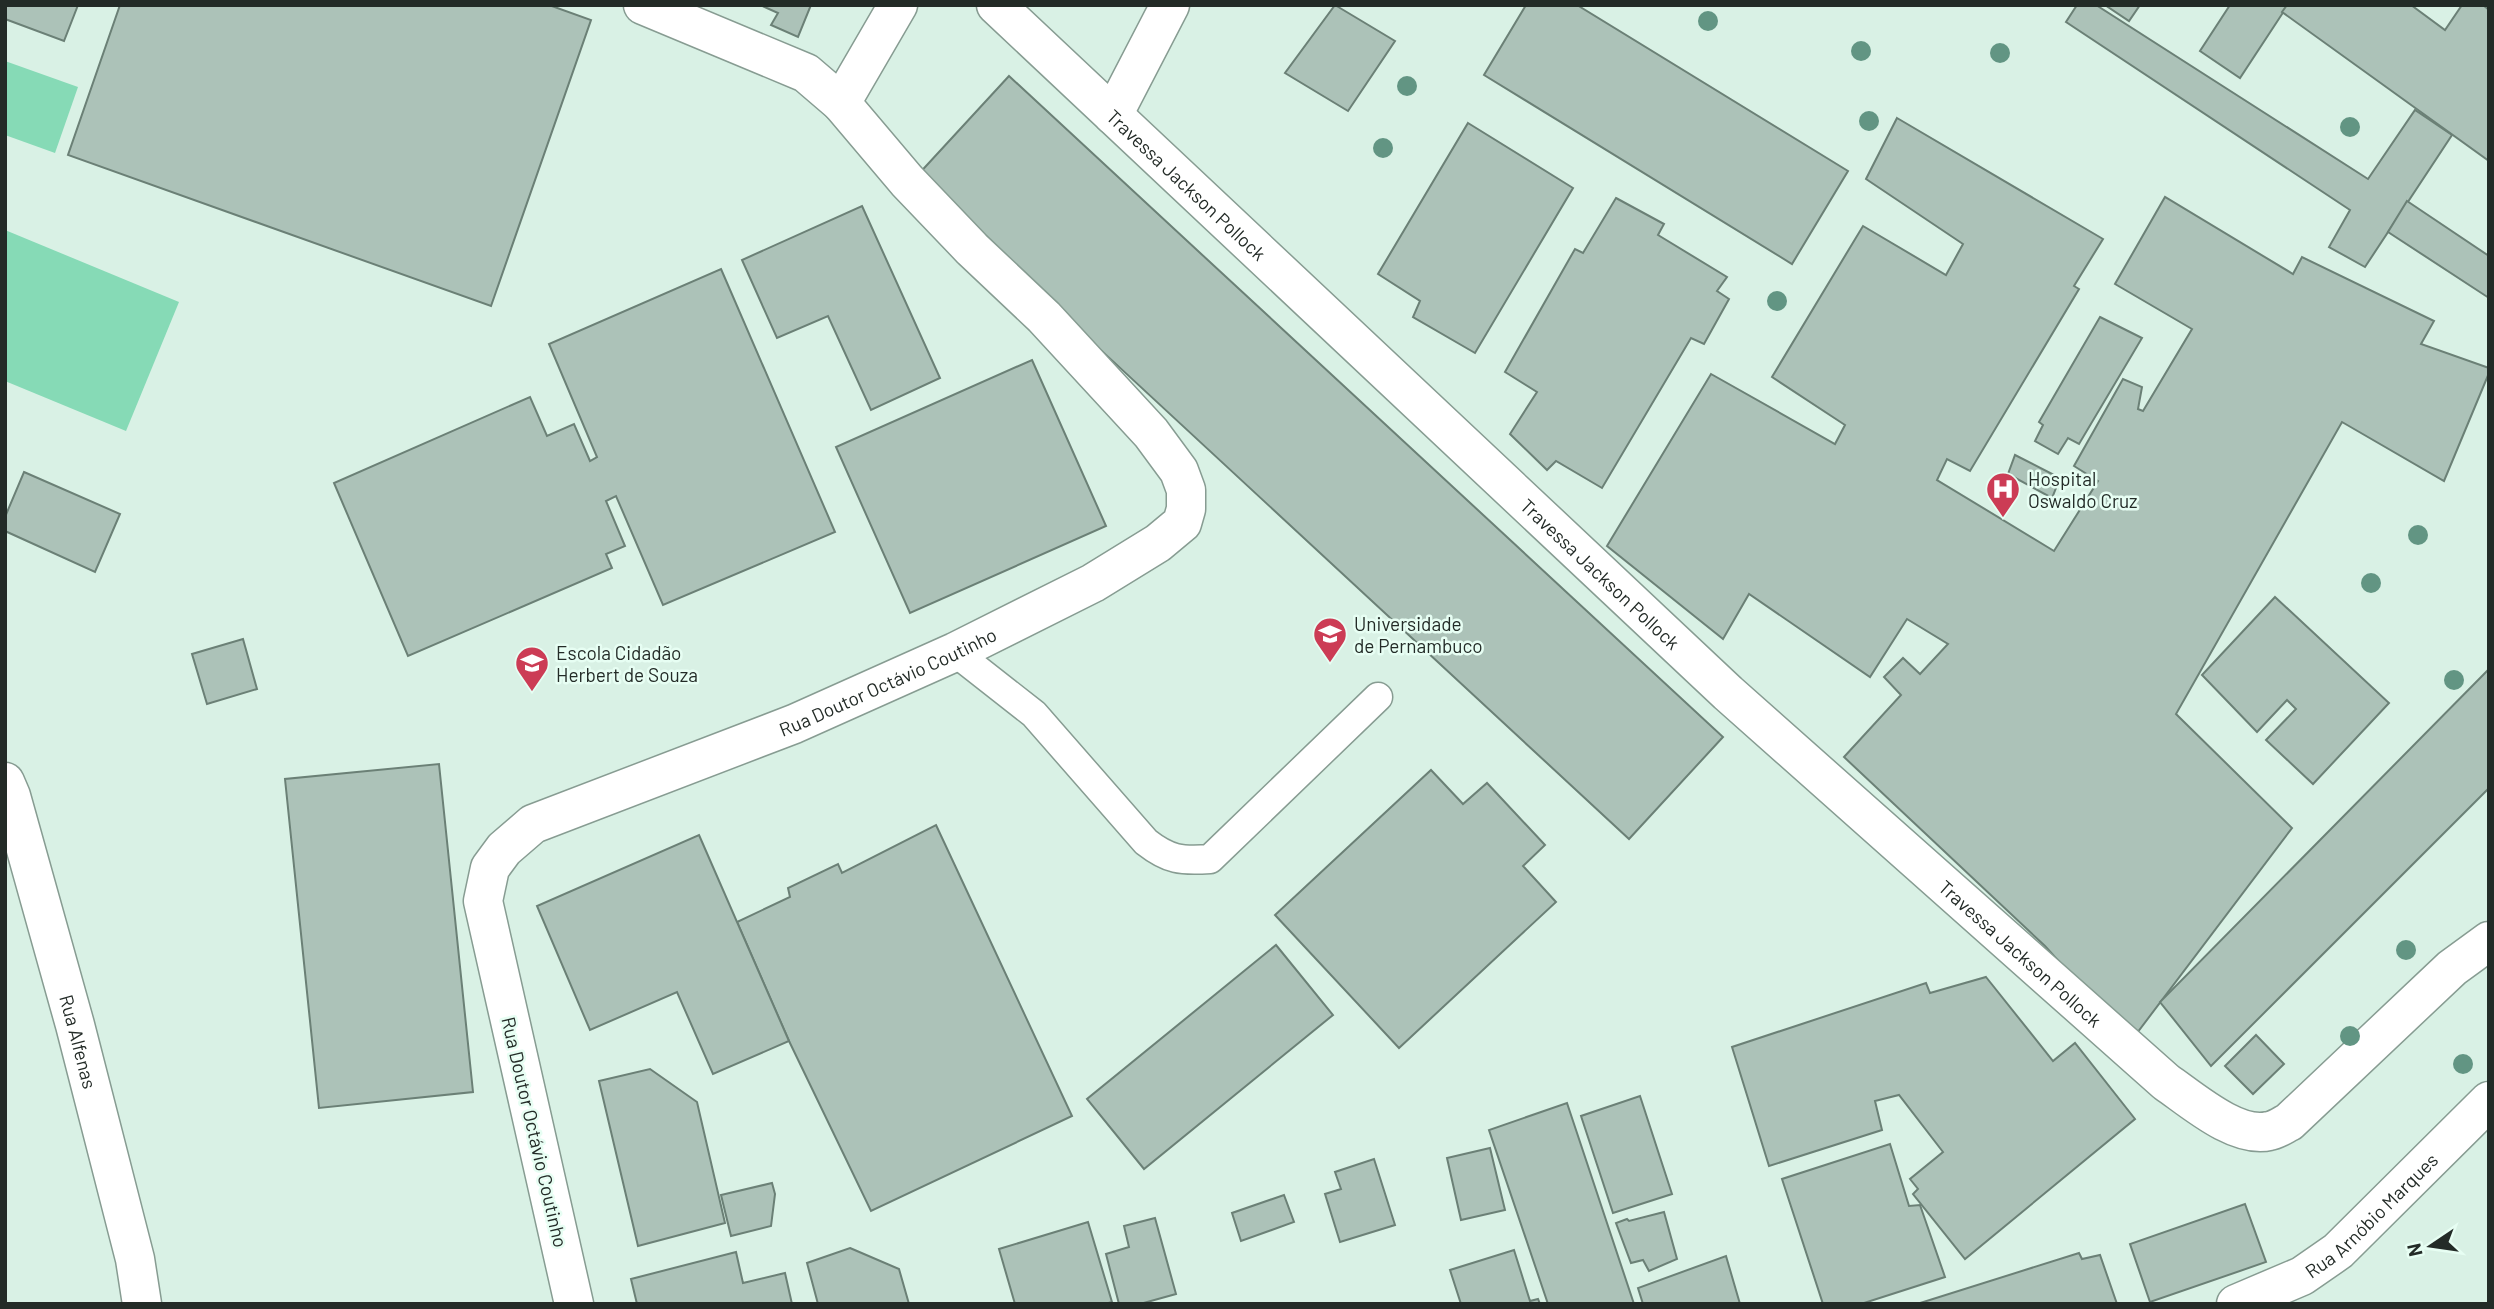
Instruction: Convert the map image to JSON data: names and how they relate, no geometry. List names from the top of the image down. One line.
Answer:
{"streets":{"street":["Travessa Jackson Pollock","Rua Doutor Octávio Coutinho","Rua Alfenas","Rua Arnóbio Marques"]},"places":{"hospital":["Hospital Oswaldo Cruz"],"school or university":["Universidade de Pernambuco","Escola Cidadão Herbert de Souza"]},"north":"left"}
